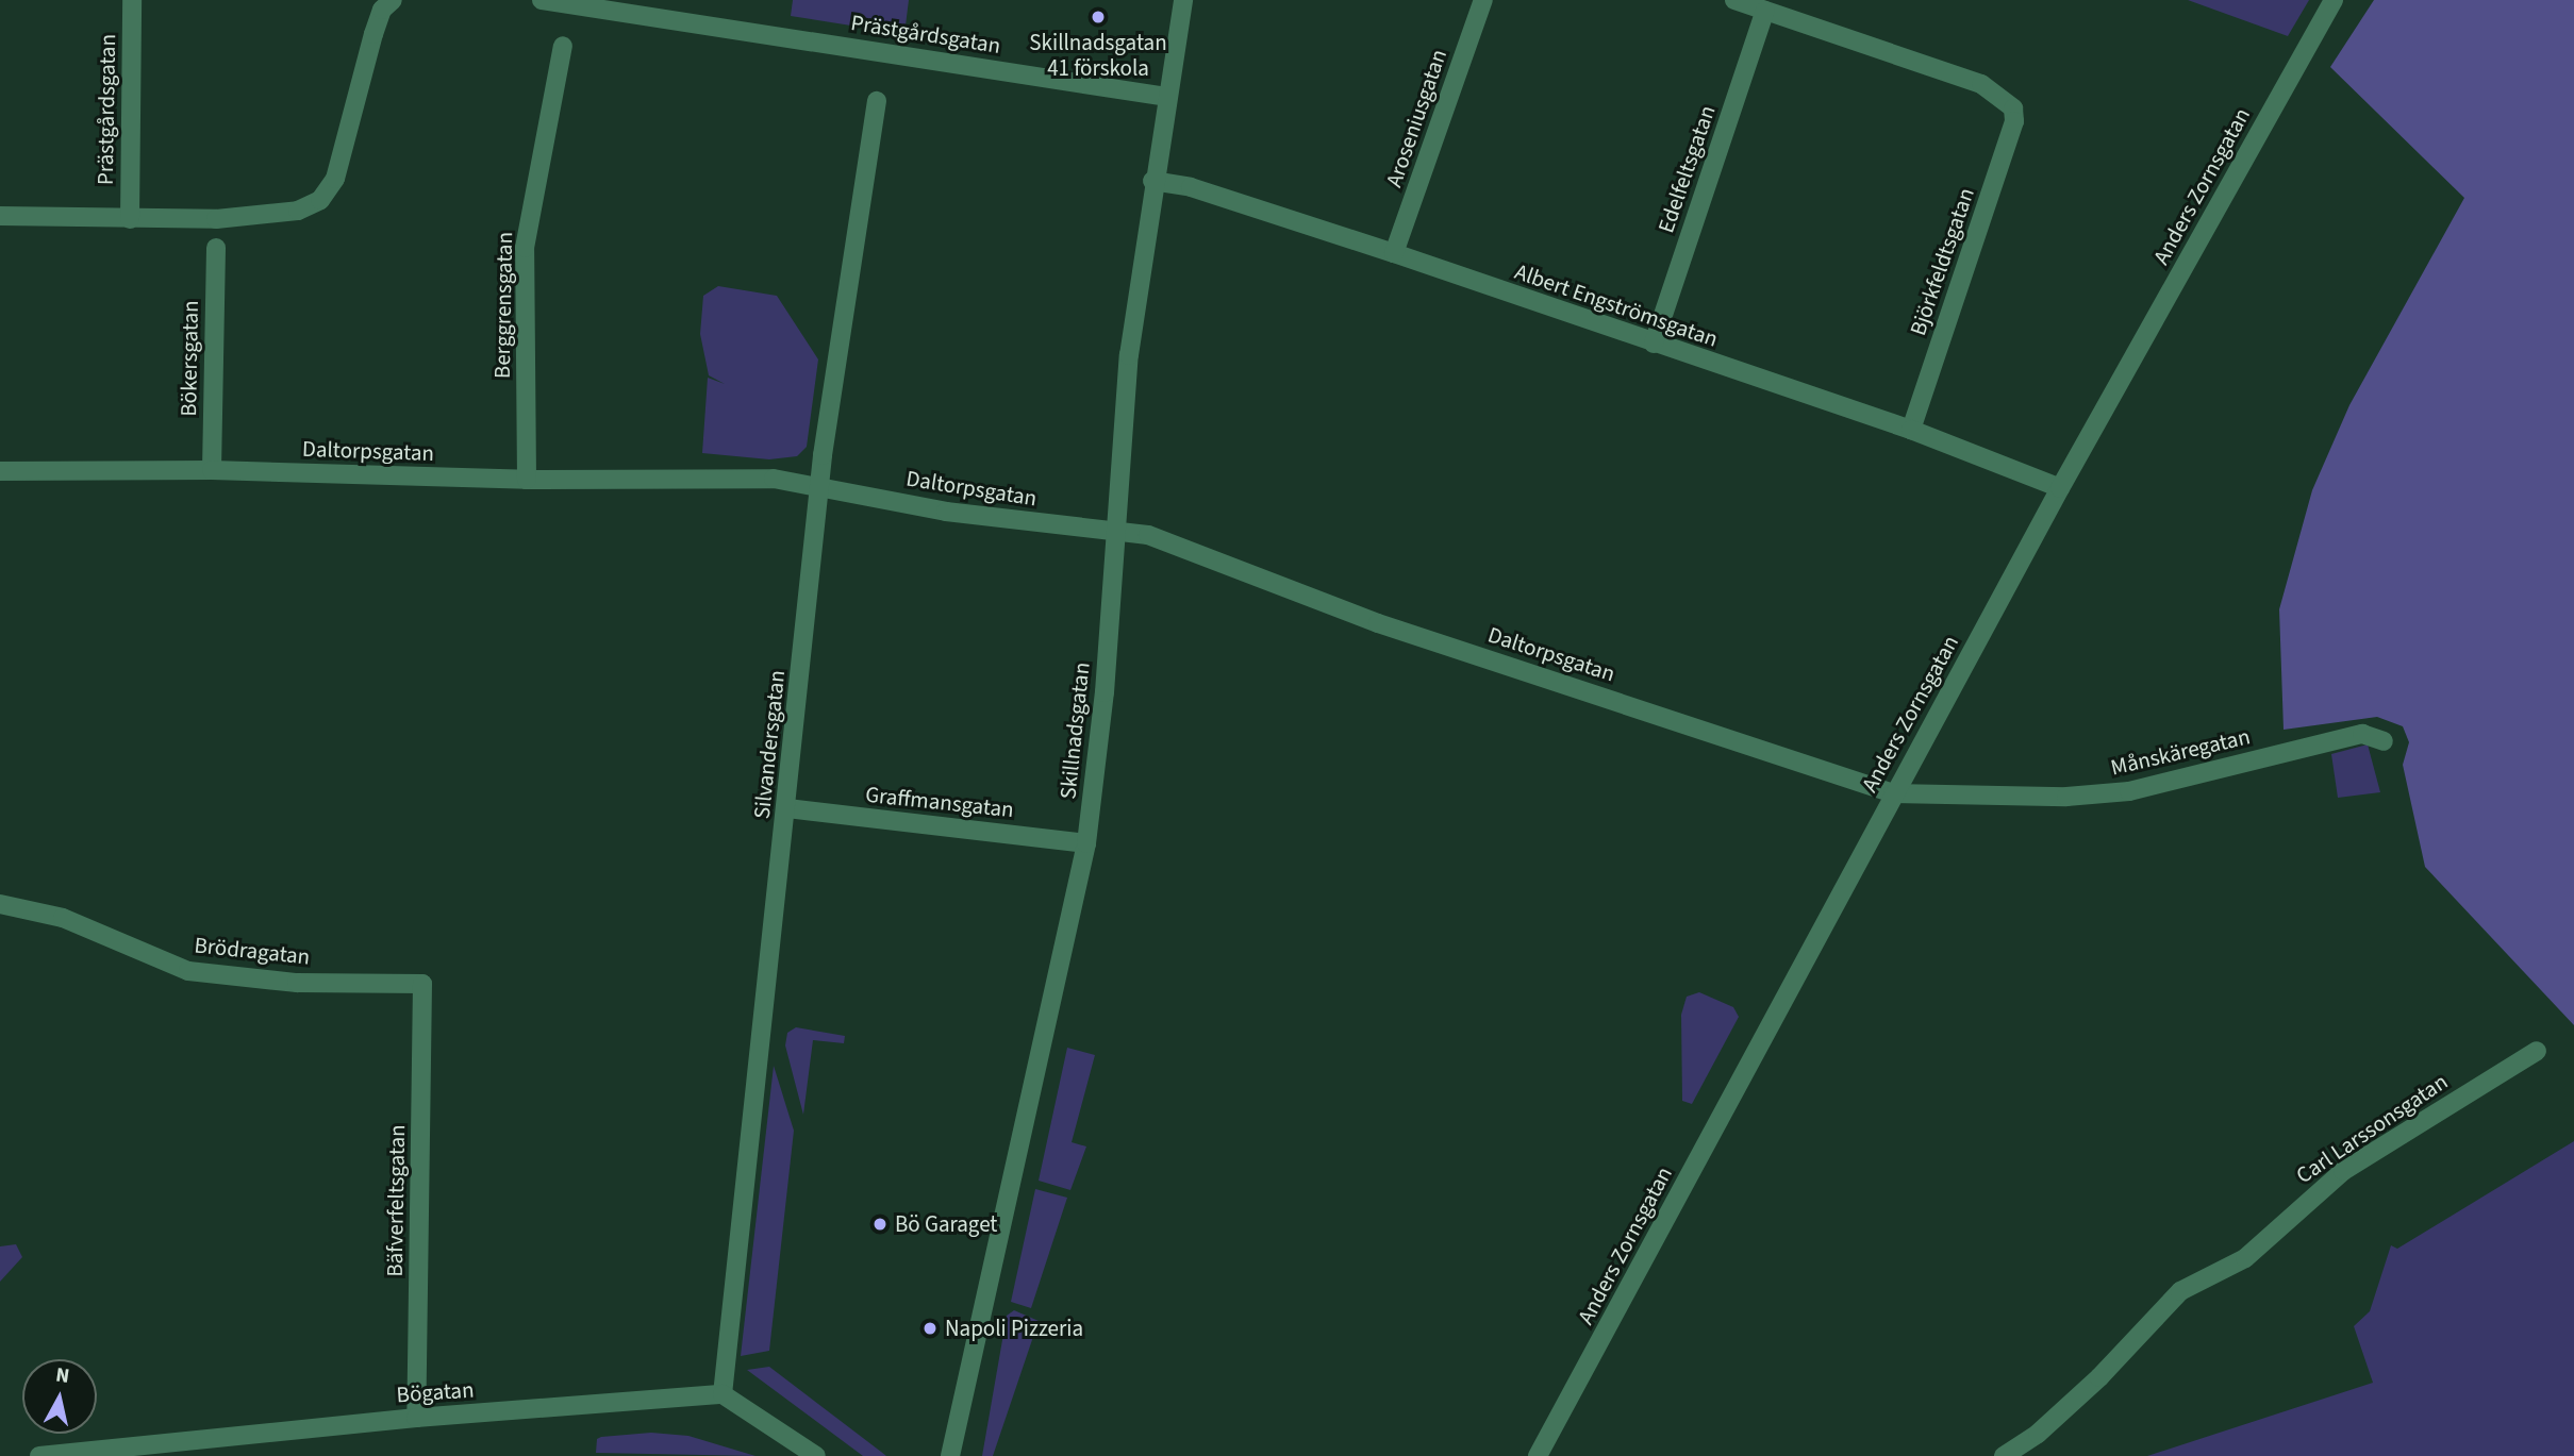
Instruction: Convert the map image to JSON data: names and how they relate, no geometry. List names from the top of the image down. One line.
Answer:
{"streets":{"street":["Prästgårdsgatan","Aroseniusgatan","Edelfeltsgatan","Anders Zornsgatan","Björkfeldtsgatan","Berggrensgatan","Albert Engströmsgatan","Bökersgatan","Daltorpsgatan","Skillnadsgatan","Silvandersgatan","Månskäregatan","Graffmansgatan","Brödragatan","Carl Larssonsgatan","Bäfverfeltsgatan","Bögatan"]},"crossings":[["Prästgårdsgatan","Skillnadsgatan"],["Aroseniusgatan","Albert Engströmsgatan"],["Edelfeltsgatan","Björkfeldtsgatan"],["Edelfeltsgatan","Albert Engströmsgatan"],["Anders Zornsgatan","Albert Engströmsgatan"],["Anders Zornsgatan","Daltorpsgatan"],["Anders Zornsgatan","Månskäregatan"],["Björkfeldtsgatan","Albert Engströmsgatan"],["Berggrensgatan","Daltorpsgatan"],["Albert Engströmsgatan","Skillnadsgatan"],["Bökersgatan","Daltorpsgatan"],["Daltorpsgatan","Skillnadsgatan"],["Daltorpsgatan","Silvandersgatan"],["Daltorpsgatan","Månskäregatan"],["Skillnadsgatan","Graffmansgatan"],["Silvandersgatan","Graffmansgatan"],["Silvandersgatan","Bögatan"],["Brödragatan","Bäfverfeltsgatan"],["Bäfverfeltsgatan","Bögatan"]],"places":["Skillnadsgatan 41 förskola","Bö Garaget","Napoli Pizzeria"],"north":"top"}
